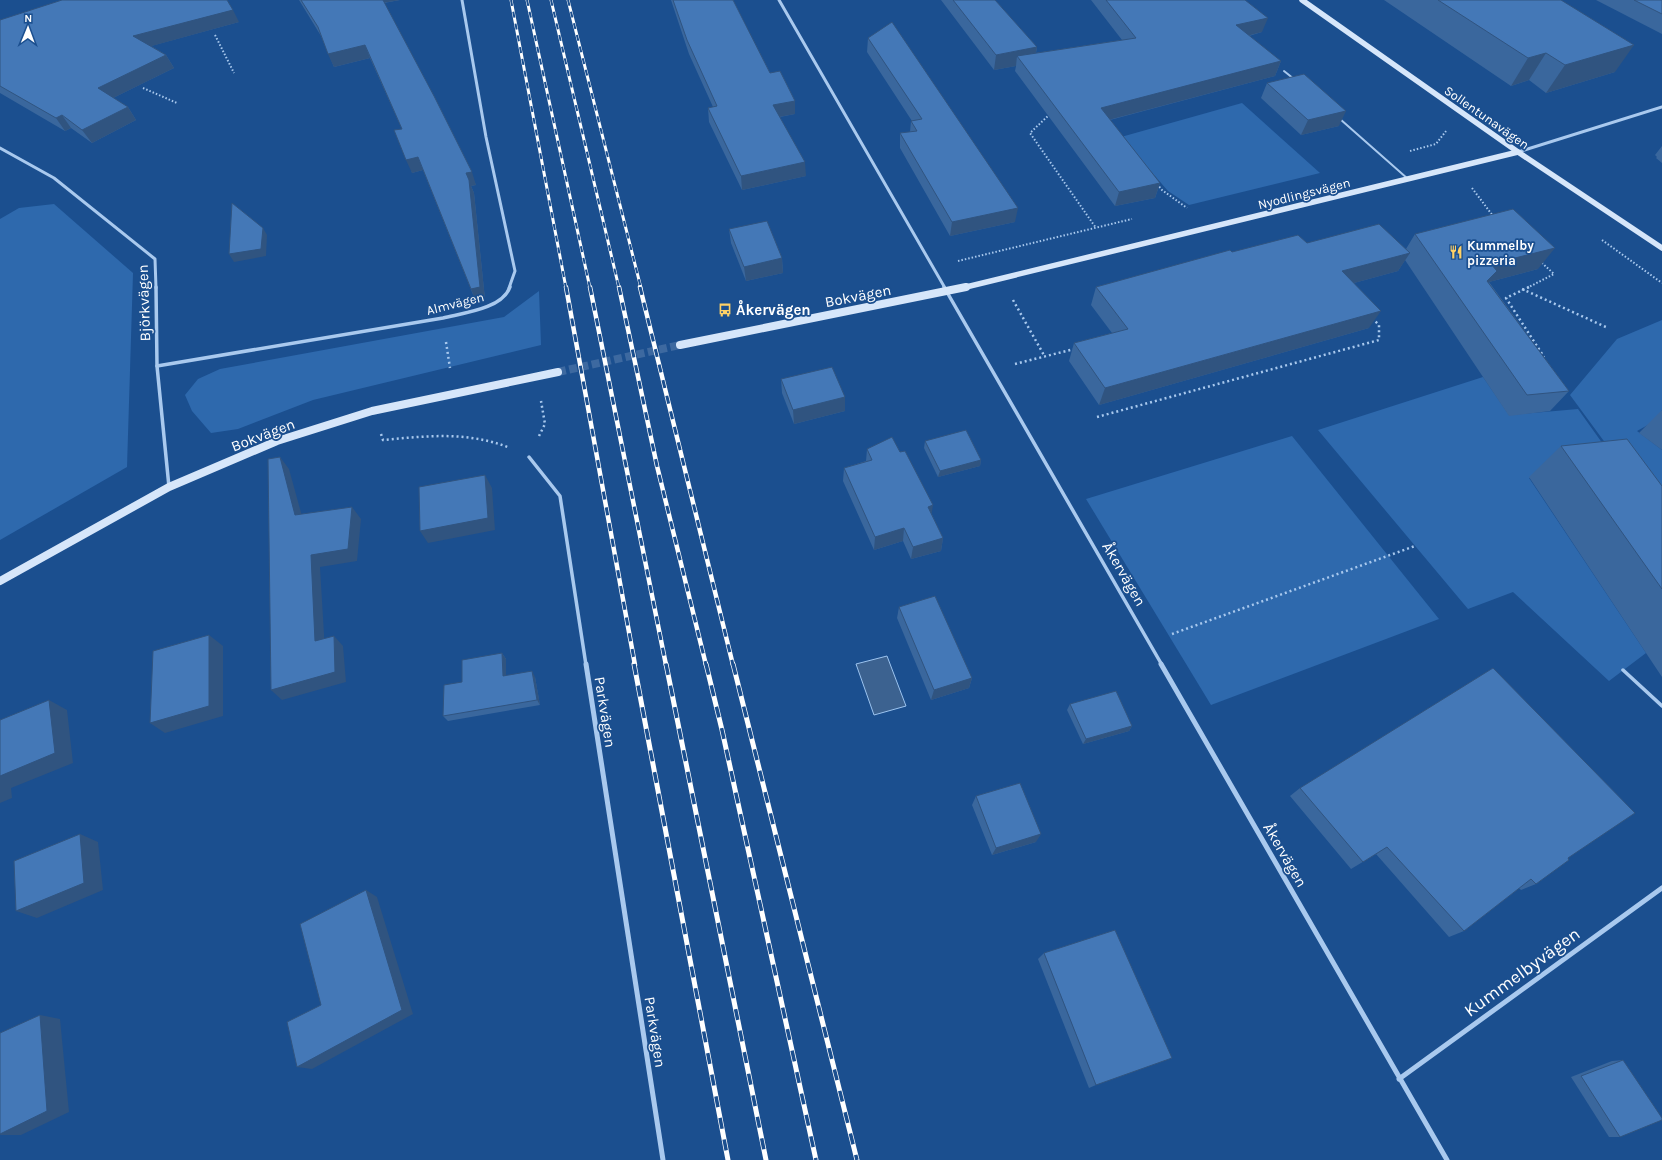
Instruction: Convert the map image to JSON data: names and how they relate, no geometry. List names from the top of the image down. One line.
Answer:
{"streets":{"street":["Sollentunavägen","Nyodlingsvägen","Bokvägen","Björkvägen","Almvägen","Åkervägen","Parkvägen","Kummelbyvägen"]},"crossings":[["Sollentunavägen","Nyodlingsvägen"],["Nyodlingsvägen","Bokvägen"],["Nyodlingsvägen","Åkervägen"],["Bokvägen","Björkvägen"],["Bokvägen","Åkervägen"],["Björkvägen","Almvägen"],["Åkervägen","Kummelbyvägen"]],"places":{"restaurant":["Kummelby pizzeria"],"bus stop":["Åkervägen"]},"north":"top"}
